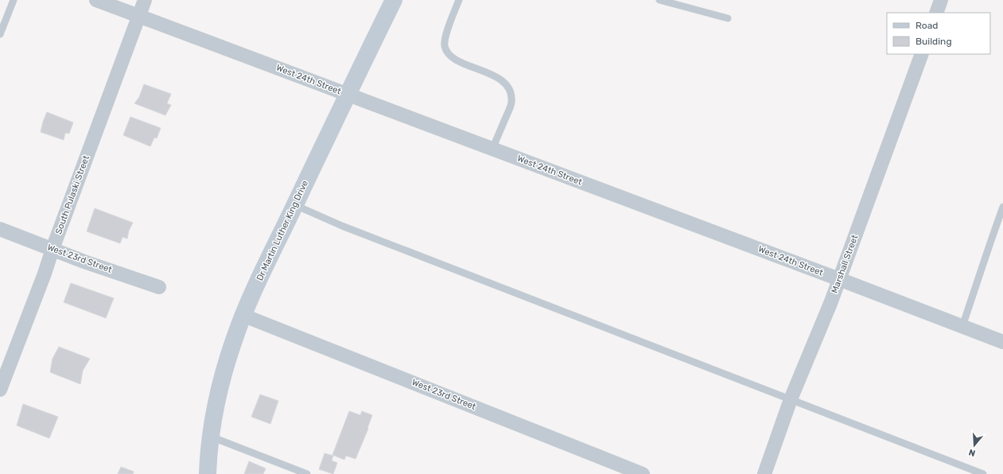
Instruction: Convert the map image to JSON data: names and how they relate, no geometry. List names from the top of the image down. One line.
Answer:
{"streets":{"main road":["Dr Martin Luther King Drive"],"street":["West 24th Street","South Pulaski Street","West 23rd Street","Marshall Street"]},"crossings":[["West 24th Street","South Pulaski Street"],["West 24th Street","Dr Martin Luther King Drive"],["West 24th Street","Marshall Street"],["South Pulaski Street","West 23rd Street"],["Dr Martin Luther King Drive","West 23rd Street"]],"legend":["Road","Building"],"north":"bottom"}
